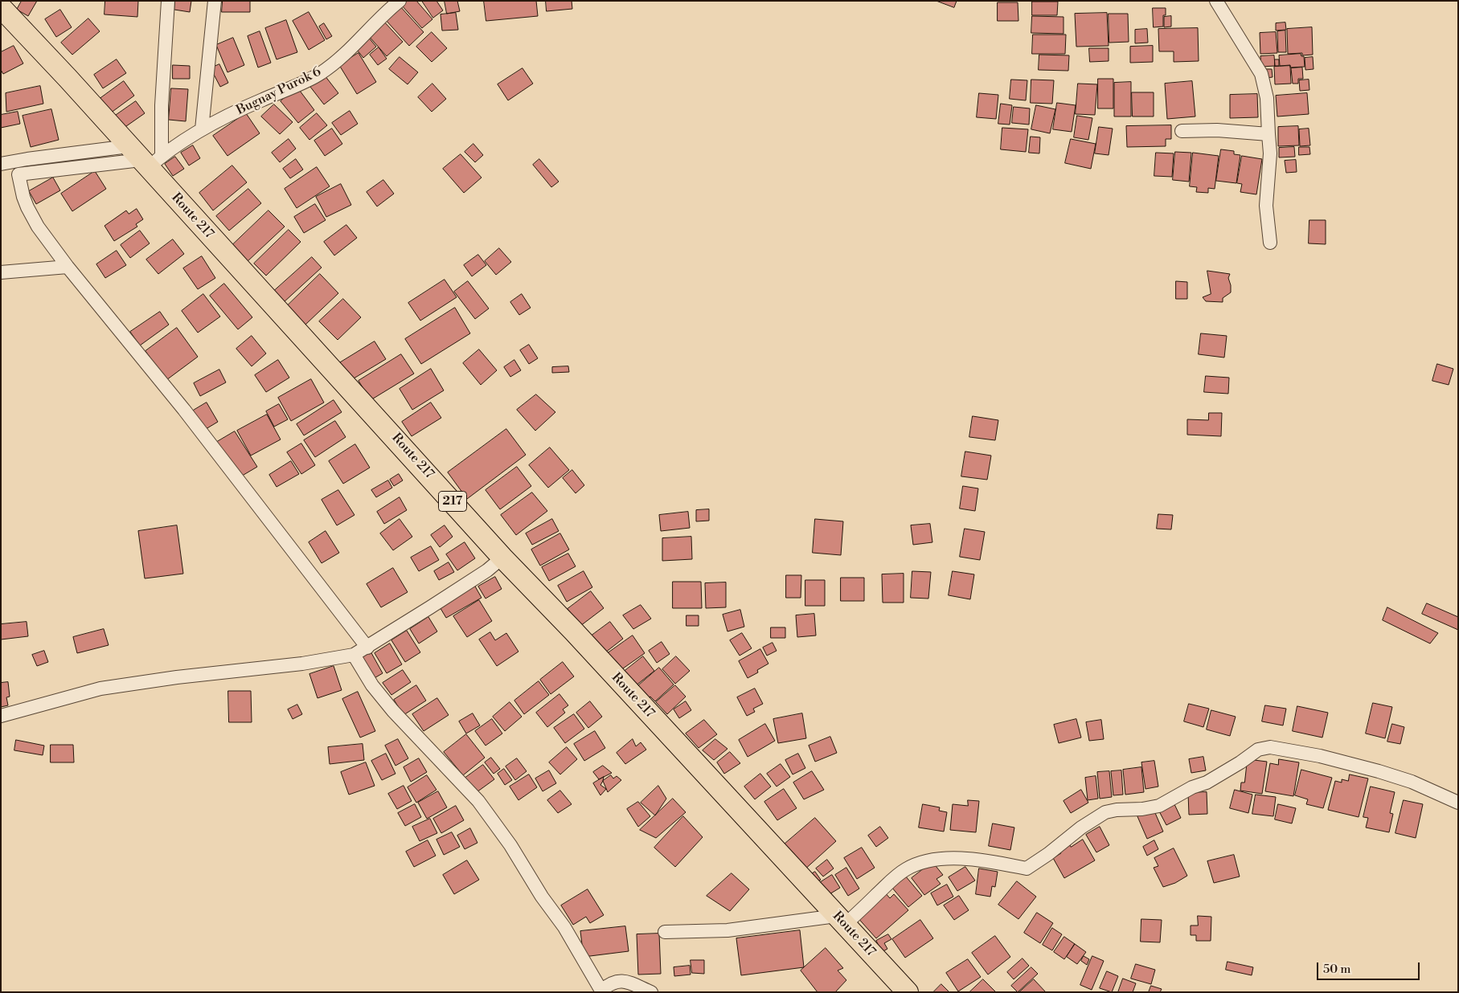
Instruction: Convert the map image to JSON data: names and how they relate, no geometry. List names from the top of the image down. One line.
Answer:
{"streets":{"main road":["Route 217","217"],"street":["Bugnay Purok 6"]},"crossings":[["Bugnay Purok 6","Route 217"]],"scale_bar":"50 m"}
